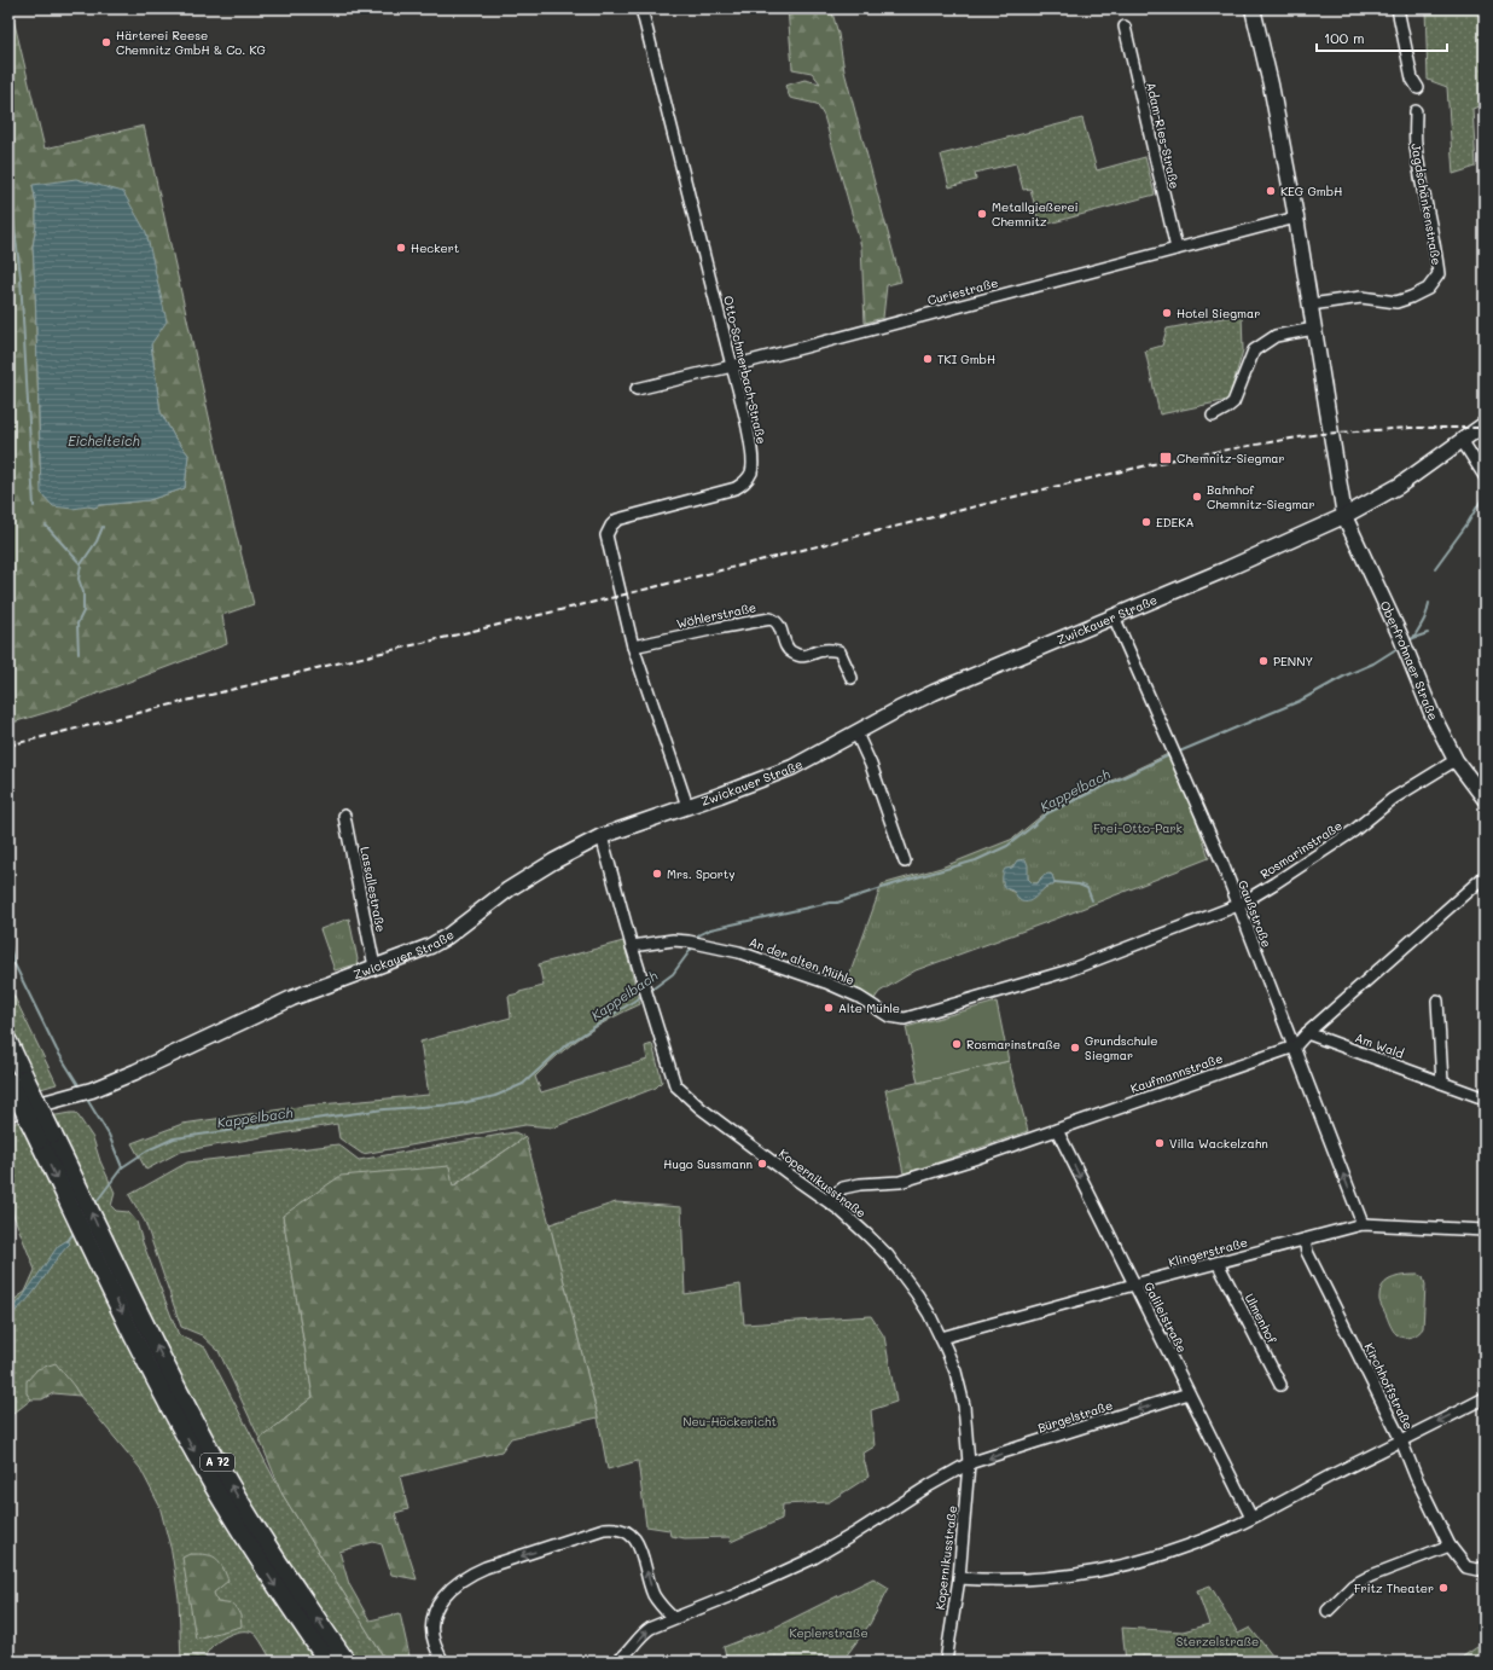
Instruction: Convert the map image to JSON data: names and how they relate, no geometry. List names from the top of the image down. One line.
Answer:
{"streets":{"highway":["A 72"],"main road":["Zwickauer Straße","Oberfrohnaer Straße"],"street":["Adam-Ries-Straße","Jagdschänkenstraße","Curiestraße","Otto-Schmerbach-Straße","Wöhlerstraße","Rosmarinstraße","Lassallestraße","Gaußstraße","An der alten Mühle","Am Wald","Kaufmannstraße","Kopernikusstraße","Klingerstraße","Galileistraße","Ulmenhof","Kirchhoffstraße","Bürgelstraße"]},"crossings":[["Adam-Ries-Straße","Curiestraße"],["Curiestraße","Otto-Schmerbach-Straße"],["Otto-Schmerbach-Straße","Wöhlerstraße"],["Otto-Schmerbach-Straße","Zwickauer Straße"],["Zwickauer Straße","Oberfrohnaer Straße"],["Zwickauer Straße","Lassallestraße"],["Zwickauer Straße","Gaußstraße"],["Zwickauer Straße","Kopernikusstraße"],["Oberfrohnaer Straße","Rosmarinstraße"],["Rosmarinstraße","Gaußstraße"],["Rosmarinstraße","An der alten Mühle"],["Gaußstraße","Kaufmannstraße"],["Gaußstraße","Klingerstraße"],["An der alten Mühle","Kopernikusstraße"],["Am Wald","Kaufmannstraße"],["Kaufmannstraße","Kopernikusstraße"],["Kaufmannstraße","Galileistraße"],["Kopernikusstraße","Klingerstraße"],["Kopernikusstraße","Bürgelstraße"],["Klingerstraße","Galileistraße"],["Klingerstraße","Ulmenhof"],["Klingerstraße","Kirchhoffstraße"],["Galileistraße","Bürgelstraße"]],"one_way":["Galileistraße","Bürgelstraße"],"water":["Eichelteich","Kappelbach"],"parks":["Frei-Otto-Park","Neu-Höckericht","Keplerstraße","Sterzelstraße"],"places":{"other":["Härterei Reese Chemnitz GmbH & Co. KG","KEG GmbH","Metallgießerei Chemnitz","Heckert","Hotel Siegmar","TKI GmbH","Bahnhof Chemnitz-Siegmar","EDEKA","PENNY","Mrs. Sporty","Alte Mühle","Rosmarinstraße","Grundschule Siegmar","Villa Wackelzahn","Hugo Sussmann","Fritz Theater"],"transit":["Chemnitz-Siegmar"]},"scale_bar":"100 m"}
